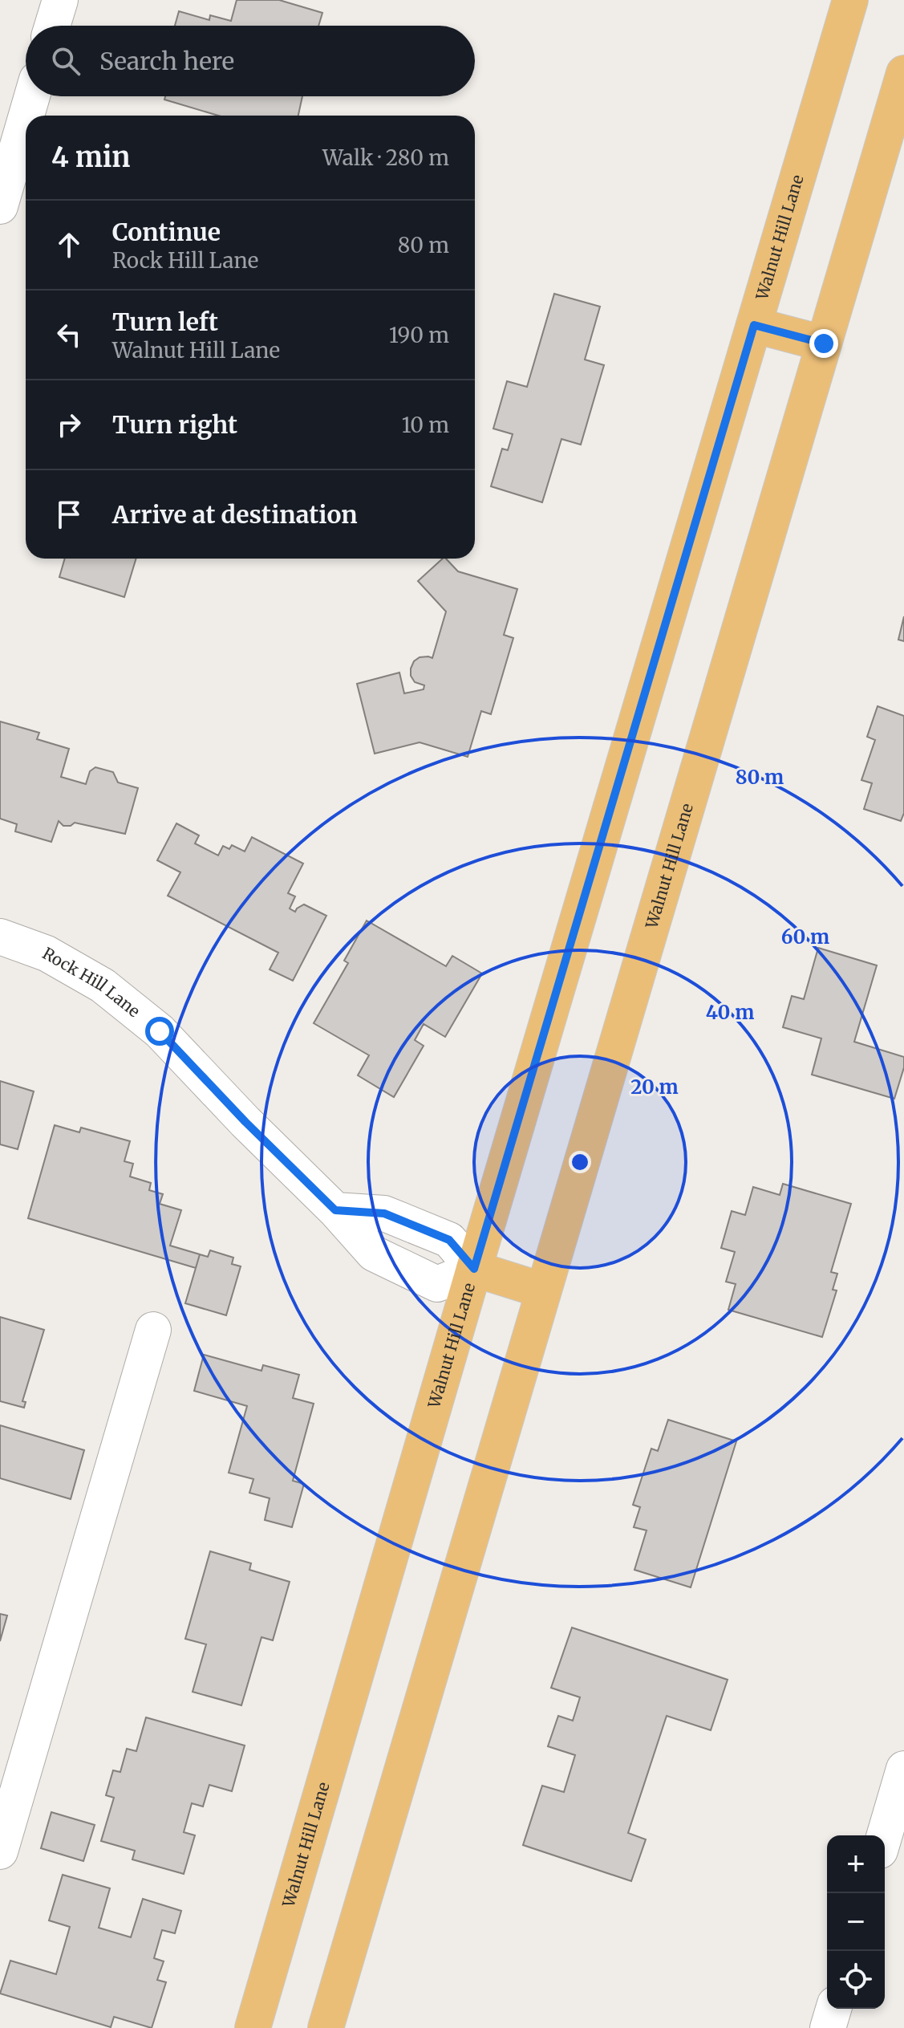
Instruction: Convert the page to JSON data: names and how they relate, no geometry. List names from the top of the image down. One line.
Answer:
{"streets":{"main road":["Walnut Hill Lane"],"street":["Rock Hill Lane"]},"crossings":[["Walnut Hill Lane","Rock Hill Lane"]],"page":{"search":"Search here","heading":["4 min","Walk · 280 m"],"list":[["Continue","Rock Hill Lane","80 m"],["Turn left","Walnut Hill Lane","190 m"],["Turn right","10 m"],"Arrive at destination"],"map_buttons":["+","−"]},"rings":["80 m","60 m","40 m","20 m"]}
